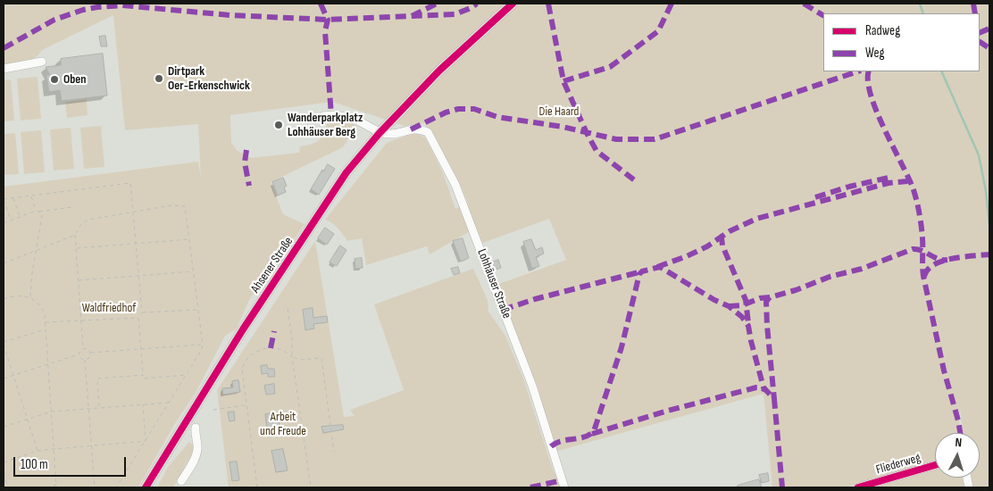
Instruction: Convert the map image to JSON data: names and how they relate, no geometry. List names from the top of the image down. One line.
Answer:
{"streets":{"main road":["Ahsener Straße"],"street":["Lohhäuser Straße","Fliederweg"]},"crossings":[["Ahsener Straße","Lohhäuser Straße"]],"parks":["Die Haard","Waldfriedhof","Arbeit und Freude"],"places":["Dirtpark Oer-Erkenschwick","Oben","Wanderparkplatz Lohhäuser Berg"],"legend":["Radweg","Weg"],"scale_bar":"100 m","north":"top"}
